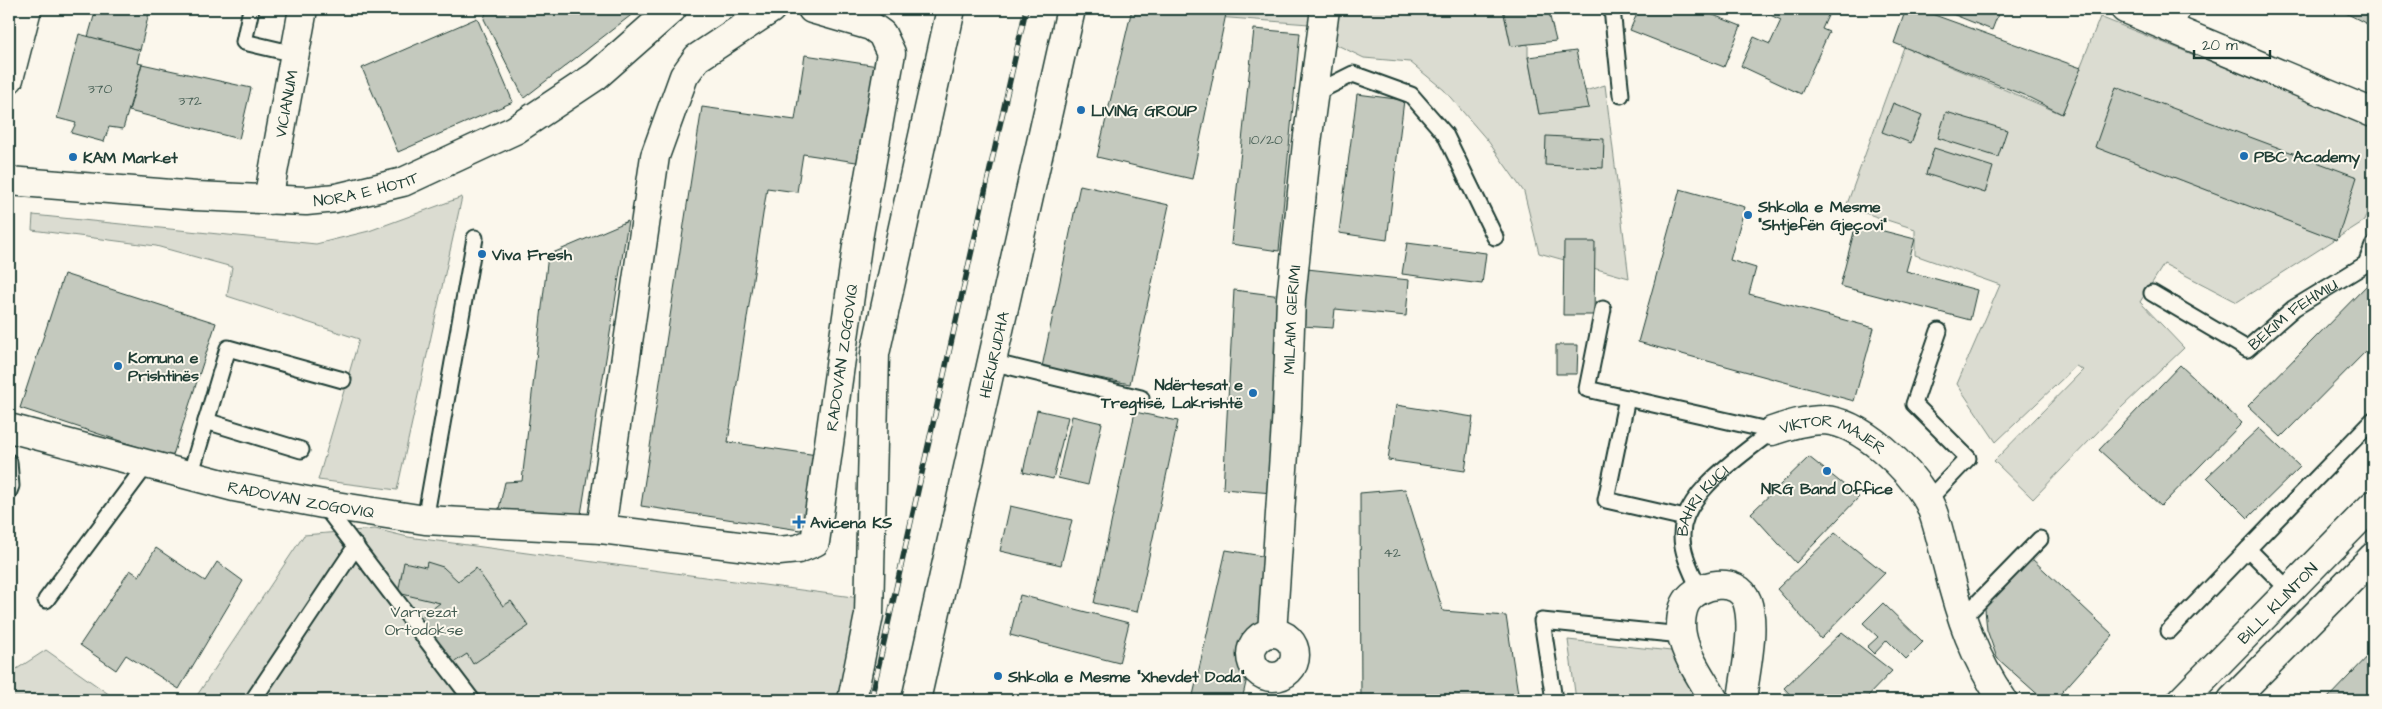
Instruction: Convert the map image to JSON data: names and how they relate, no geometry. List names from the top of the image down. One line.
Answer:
{"streets":{"street":["VICIANUM","NORA E HOTIT","MILAIM QERIMI","HEKURUDHA","RADOVAN ZOGOVIQ","VIKTOR MAJER","BILL KLINTON"],"lane":["BEKIM FEHMIU","BAHRI KUÇI"]},"crossings":[["VICIANUM","NORA E HOTIT"],["VIKTOR MAJER","BAHRI KUÇI"]],"parks":["Varrezat Ortodokse"],"places":{"other":["LIVING GROUP","PBC Academy","KAM Market","Shkolla e Mesme \"Shtjefën Gjeçovi\"","Viva Fresh","Komuna e Prishtinës","Ndërtesat e Tregtisë, Lakrishtë","NRG Band Office","Shkolla e Mesme \"Xhevdet Doda\""],"health":["Avicena KS"]},"house_numbers":["370","372","10/20","42"],"scale_bar":"20 m"}
